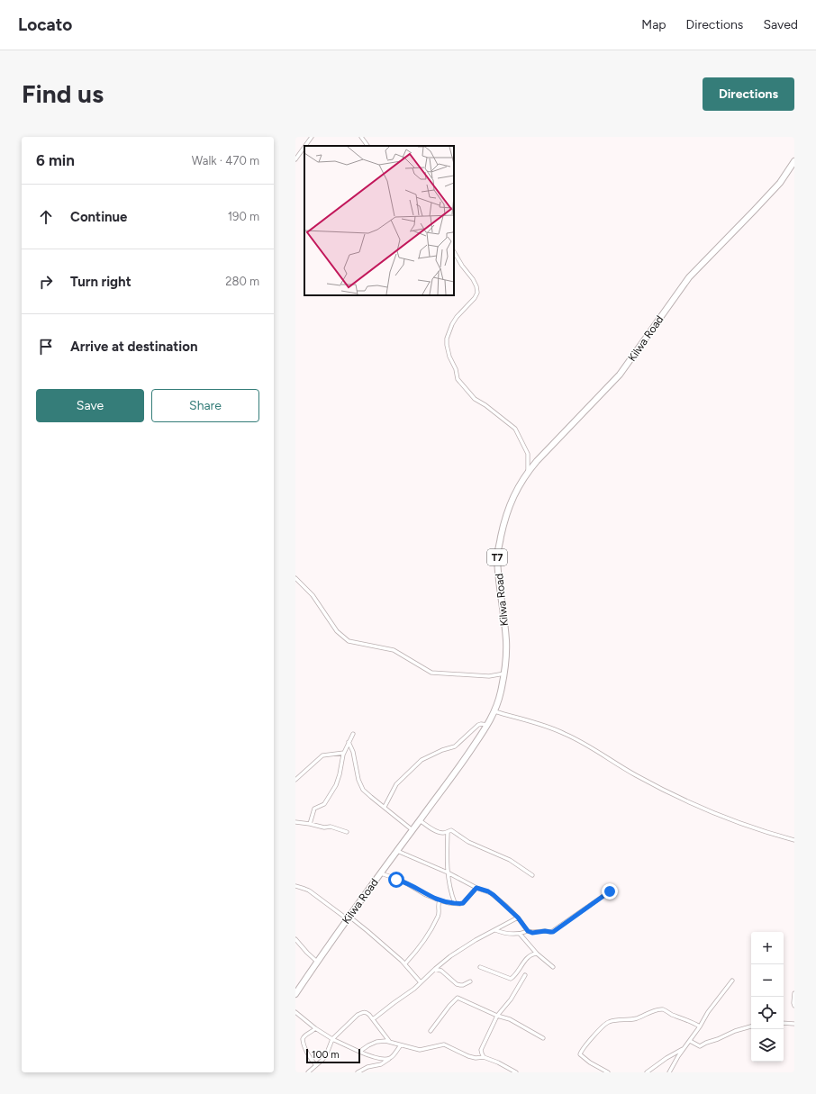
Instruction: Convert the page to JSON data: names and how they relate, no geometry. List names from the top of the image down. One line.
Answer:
{"streets":{"highway":["Kilwa Road","T7"]},"scale_bar":"100 m","page":{"header":"Locato","nav":["Map","Directions","Saved"],"buttons":["Directions",["Save","Share"]],"title":"Find us","heading":["6 min","Walk · 470 m"],"list":[["Continue","190 m"],["Turn right","280 m"],"Arrive at destination"],"map_buttons":["+","−"],"scale":"100 m"}}
